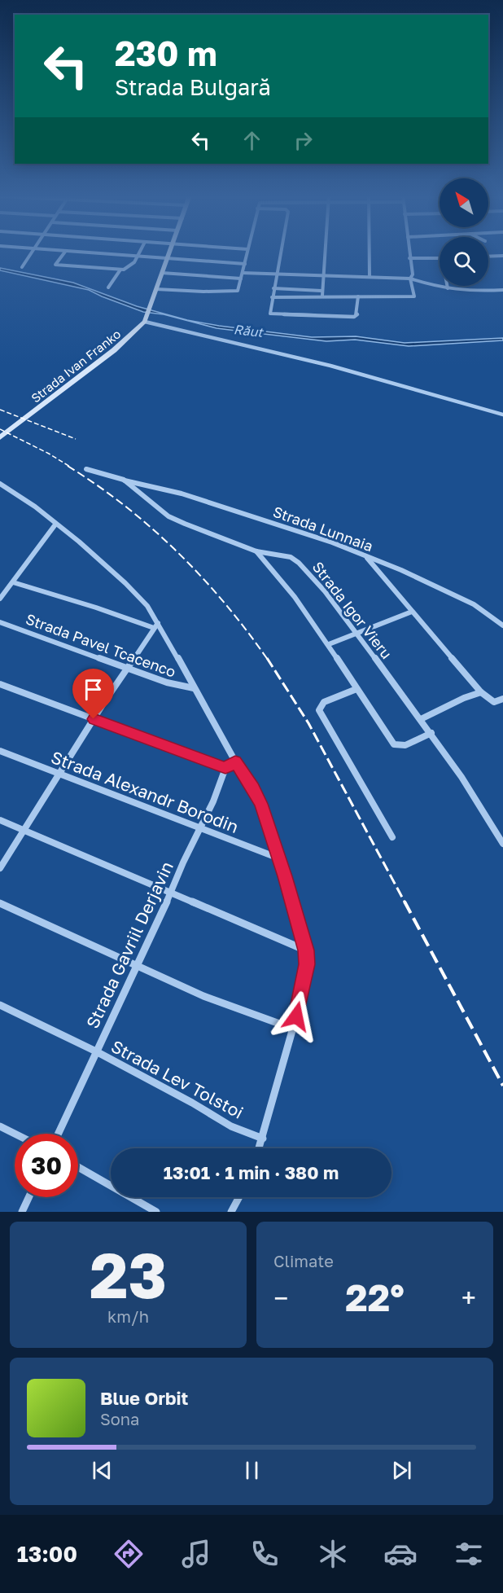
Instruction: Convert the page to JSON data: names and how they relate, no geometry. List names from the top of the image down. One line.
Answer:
{"streets":{"main road":["Strada Ivan Franko"],"street":["Strada Lunnaia","Strada Igor Vieru","Strada Pavel Tcacenco","Strada Alexandr Borodin","Strada Gavriil Derjavin","Strada Lev Tolstoi"]},"crossings":[["Strada Lunnaia","Strada Igor Vieru"],["Strada Alexandr Borodin","Strada Gavriil Derjavin"],["Strada Gavriil Derjavin","Strada Lev Tolstoi"]],"water":["Răut"],"north":"top left","page":{"turn":["230 m","Strada Bulgară"],"limit":"30","trip":"13:01 · 1 min · 380 m","tile":[["23","km/h"],"Climate"],"heat":["−","22°","+"],"song":["Blue Orbit","Sona"],"tabs":"13:00"}}
